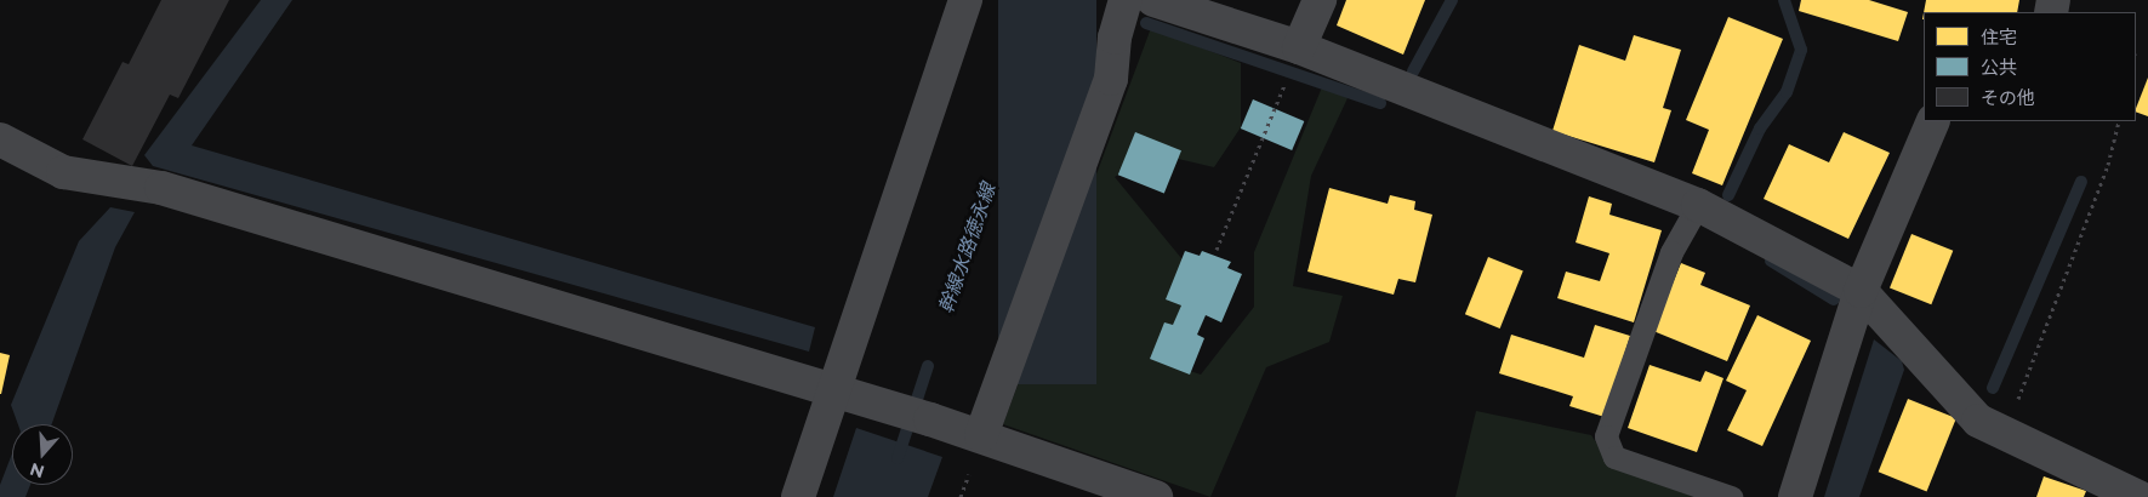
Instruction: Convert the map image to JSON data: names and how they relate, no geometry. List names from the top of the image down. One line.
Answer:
{"water":["幹線水路徳永線"],"legend":["住宅","公共","その他"],"north":"bottom"}
